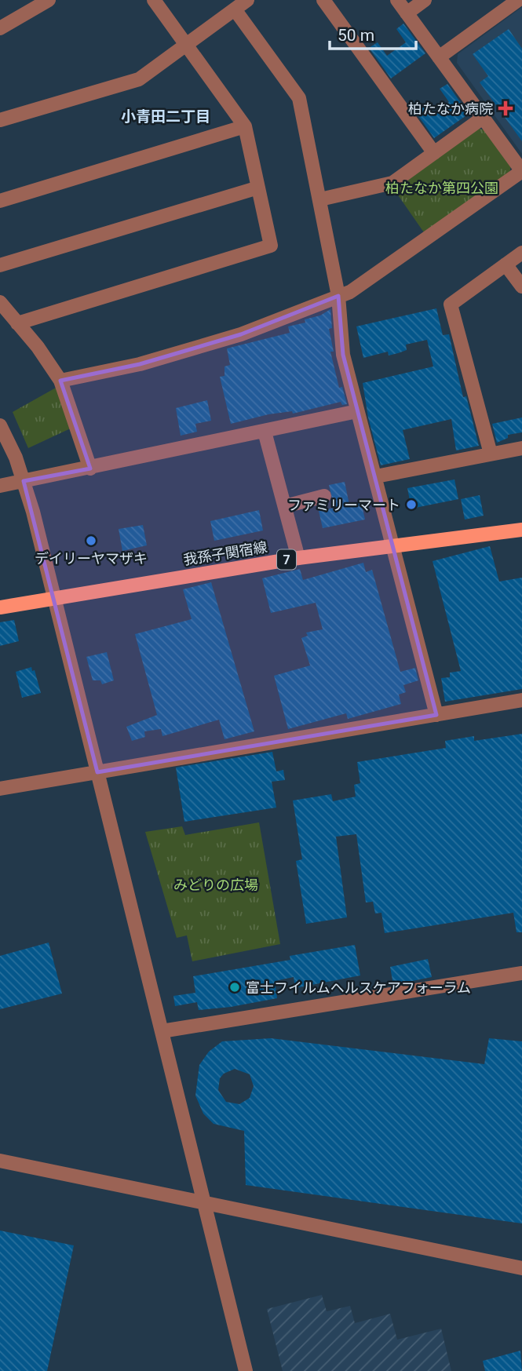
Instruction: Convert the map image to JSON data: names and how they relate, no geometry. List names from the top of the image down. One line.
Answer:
{"streets":{"main road":["我孫子関宿線","7"]},"districts":["小青田二丁目"],"parks":["柏たなか第四公園","みどりの広場"],"places":{"health":["柏たなか病院"],"other":["ファミリーマート","デイリーヤマザキ","富士フイルムヘルスケアフォーラム"]},"scale_bar":"50 m"}
